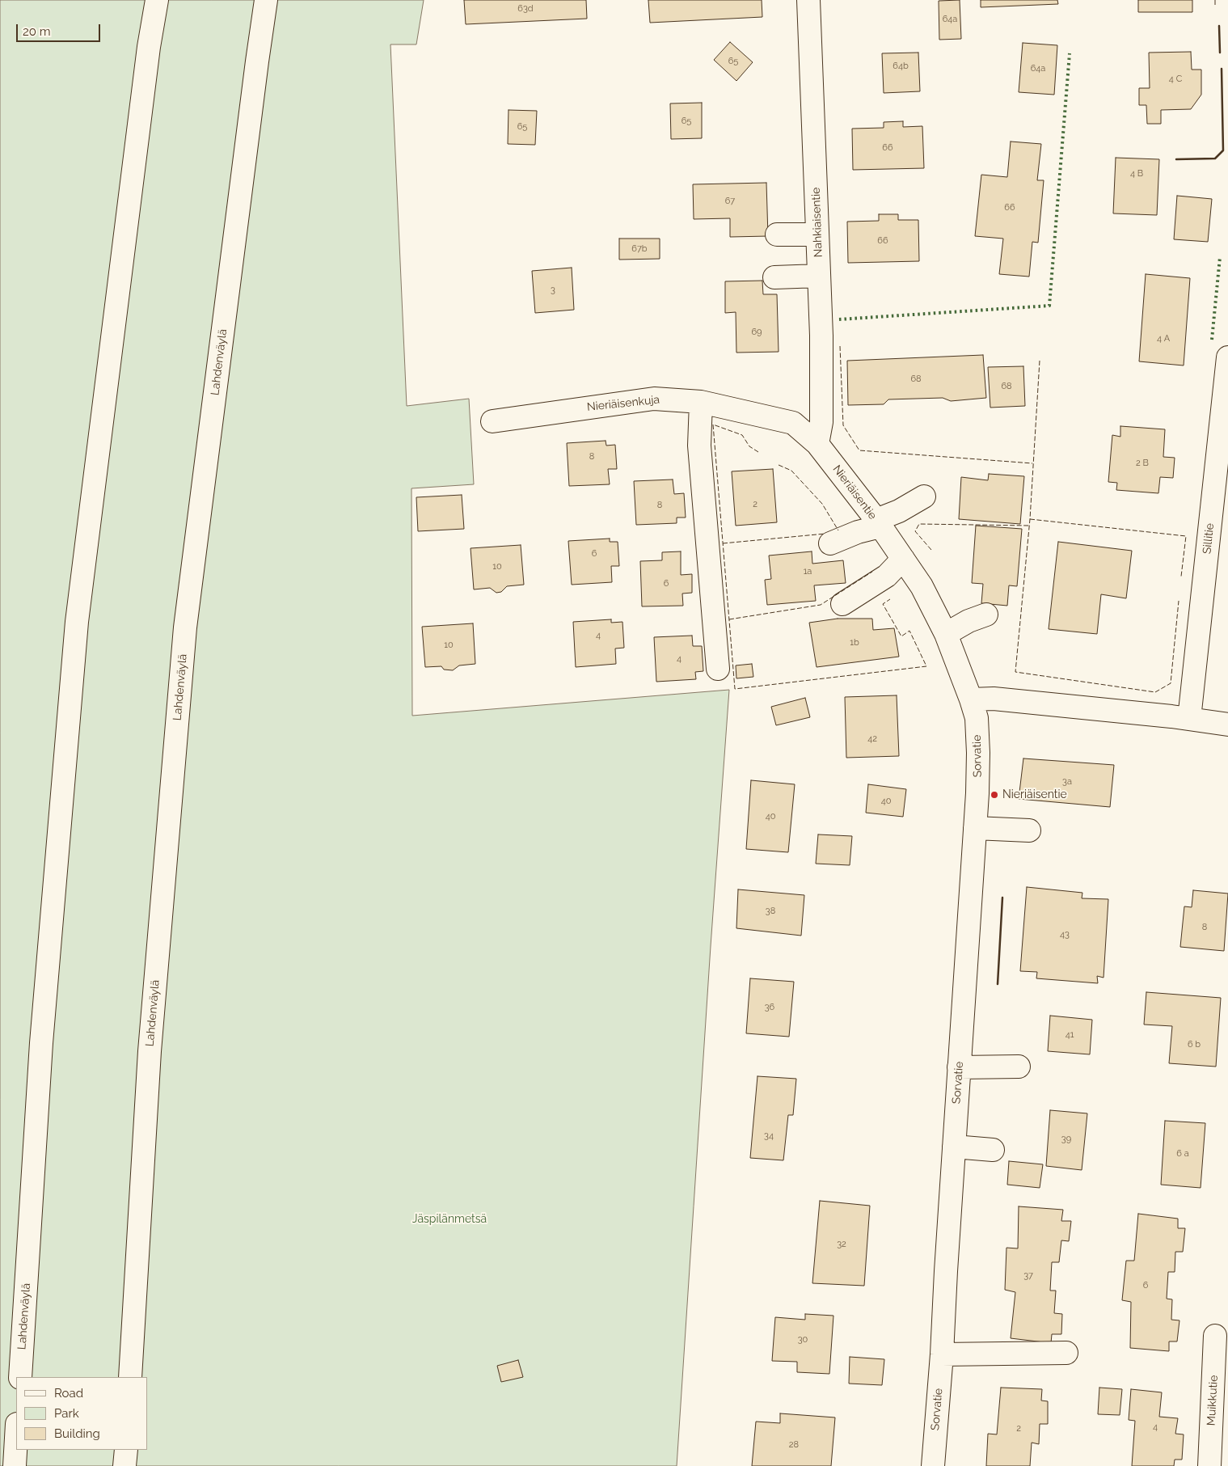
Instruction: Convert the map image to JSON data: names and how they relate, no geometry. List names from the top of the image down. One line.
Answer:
{"streets":{"main road":["Nahkiaisentie","Lahdenväylä","Nieriäisenkuja","Nieriäisentie","Sillitie","Sorvatie","Muikkutie"]},"crossings":[["Nahkiaisentie","Nieriäisenkuja"],["Nahkiaisentie","Nieriäisentie"],["Nieriäisenkuja","Nieriäisentie"],["Nieriäisentie","Sorvatie"]],"parks":["Jäspilänmetsä"],"places":["Nieriäisentie"],"house_numbers":["63d","64a","65","64b","64a","4 C","65","65","66","4 B","67","66","66","67b","3","69","4 A","68","68","8","2 B","2","8","6","10","1a","6","4","1b","10","4","42","3a","40","40","38","8","43","36","41","6 b","34","39","6 a","32","37","6","30","4","2","28"],"legend":["Road","Park","Building"],"scale_bar":"20 m"}
